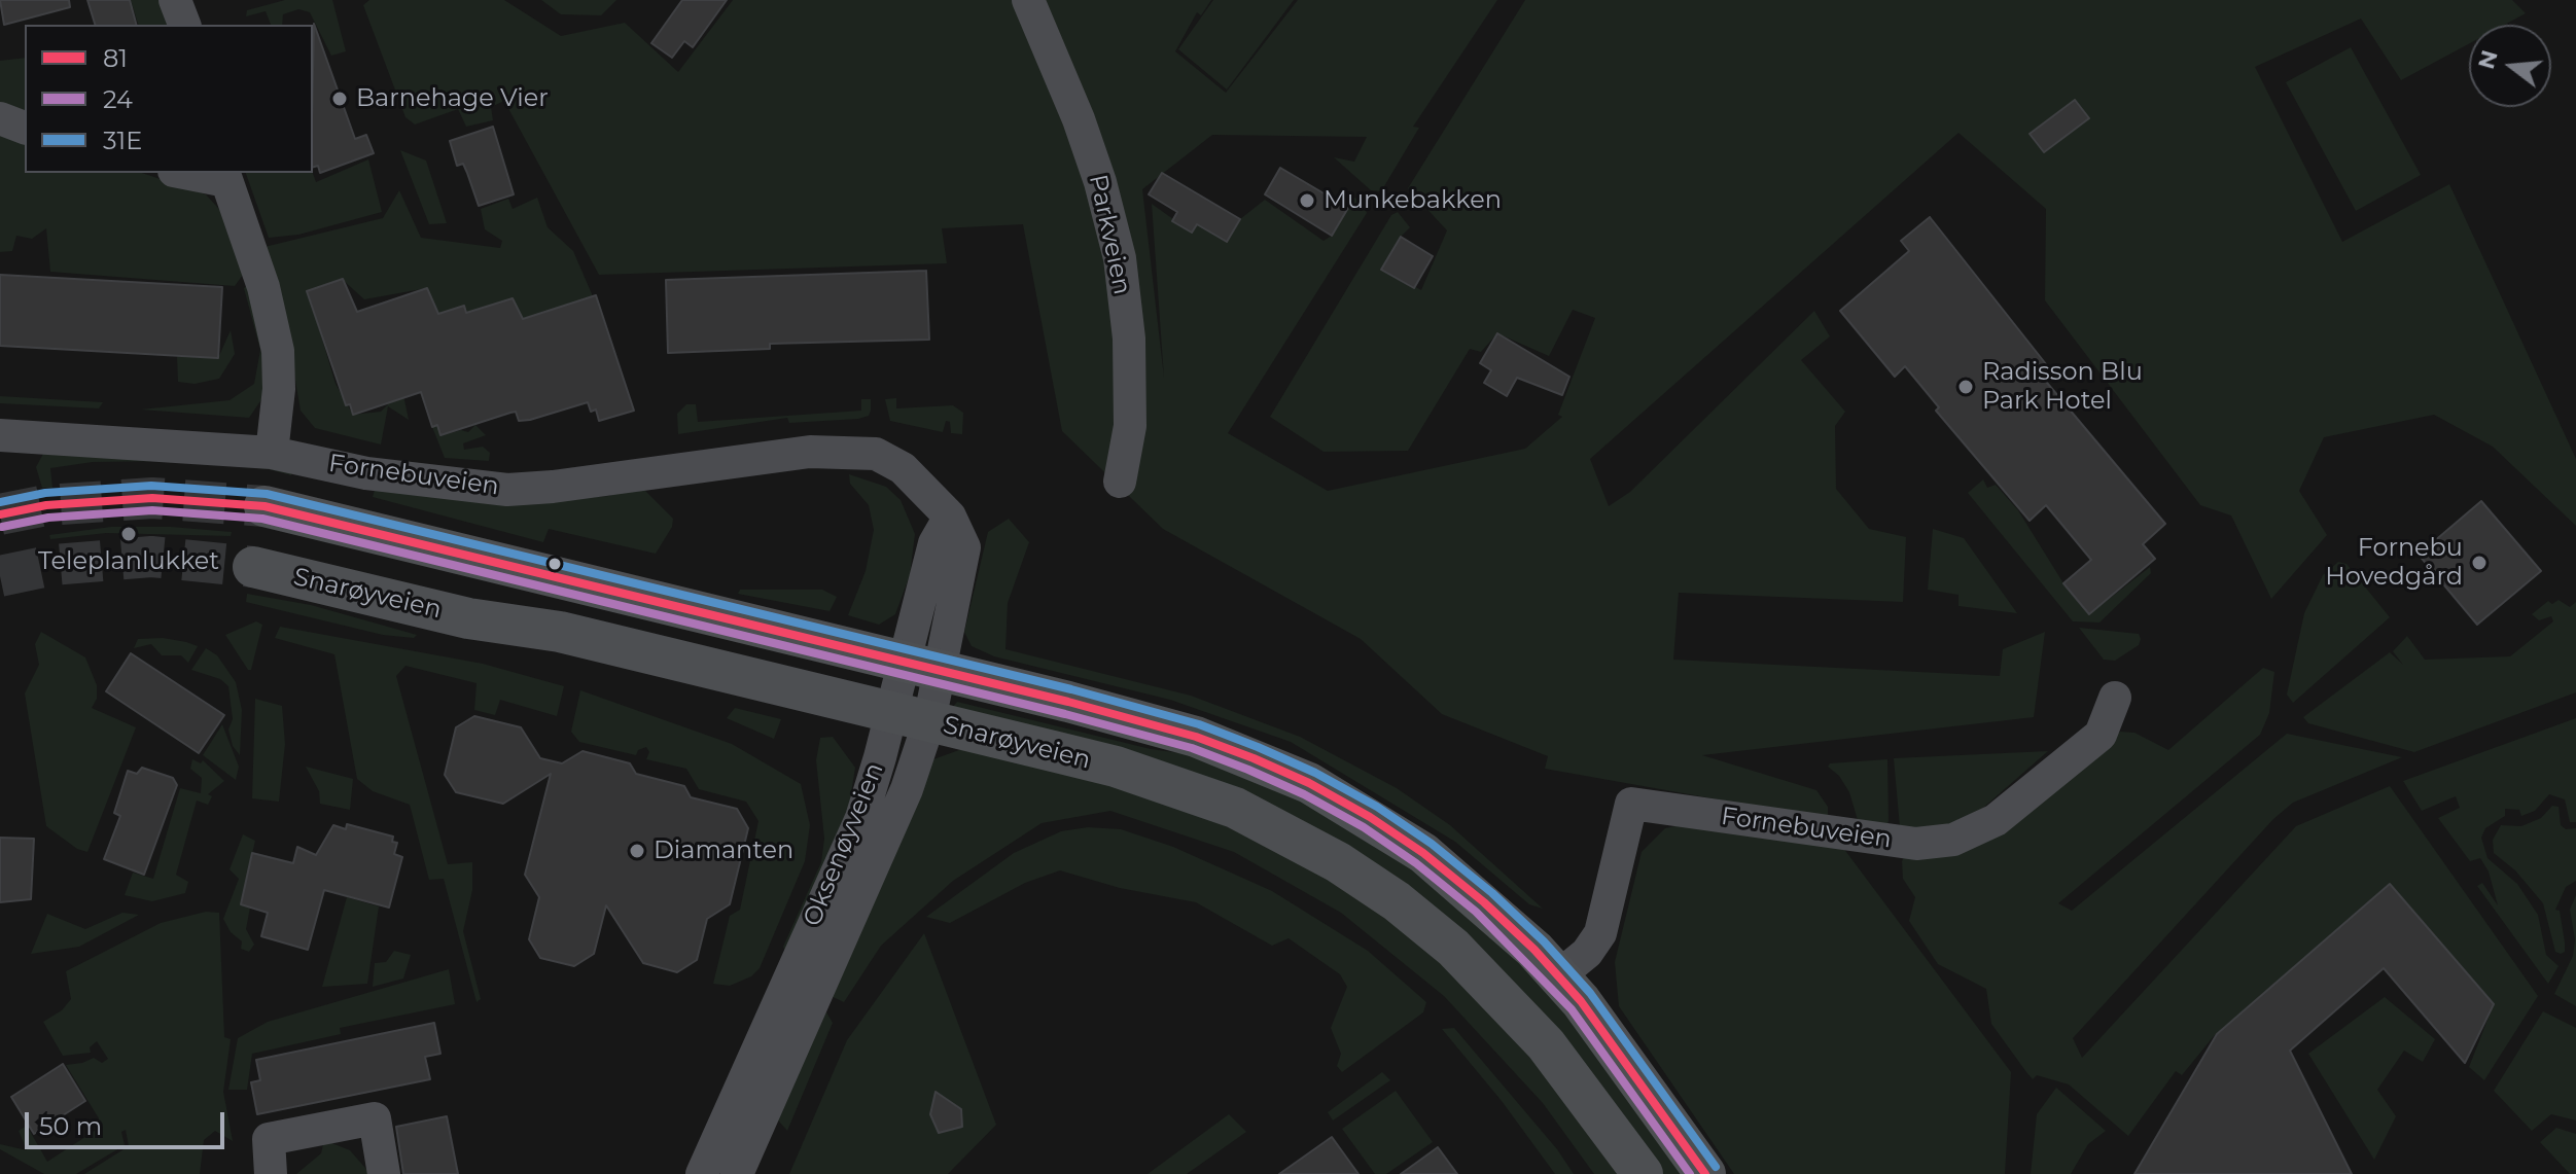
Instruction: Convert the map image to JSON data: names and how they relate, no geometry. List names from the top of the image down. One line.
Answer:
{"streets":{"main road":["Snarøyveien"],"street":["Parkveien","Fornebuveien","Oksenøyveien"]},"crossings":[["Fornebuveien","Snarøyveien"],["Fornebuveien","Oksenøyveien"],["Snarøyveien","Oksenøyveien"]],"places":["Barnehage Vier","Munkebakken","Radisson Blu Park Hotel","Teleplanlukket","Fornebu Hovedgård","Diamanten"],"lines":["transit line 31E","transit line 81","transit line 24"],"legend":["81","24","31E"],"scale_bar":"50 m","north":"left"}
